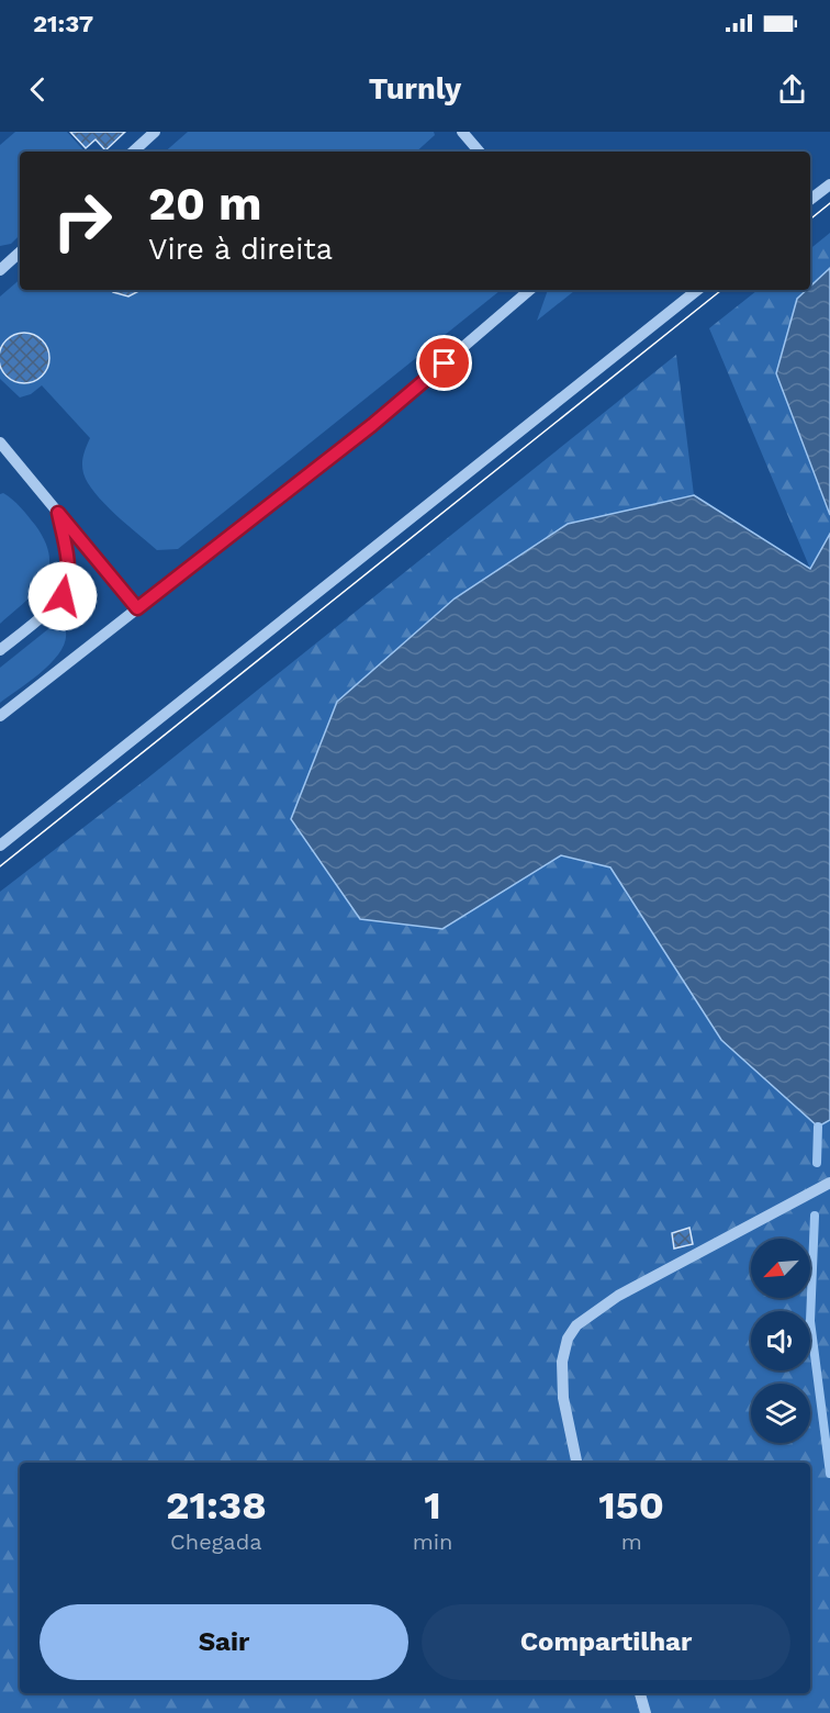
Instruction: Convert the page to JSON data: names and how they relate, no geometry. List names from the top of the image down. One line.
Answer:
{"north":"bottom left","page":{"status":"21:37","header":"Turnly","turn":["20 m","Vire à direita"],"eta":["21:38","Chegada","1","min","150","m"],"buttons":["Sair","Compartilhar"]}}
